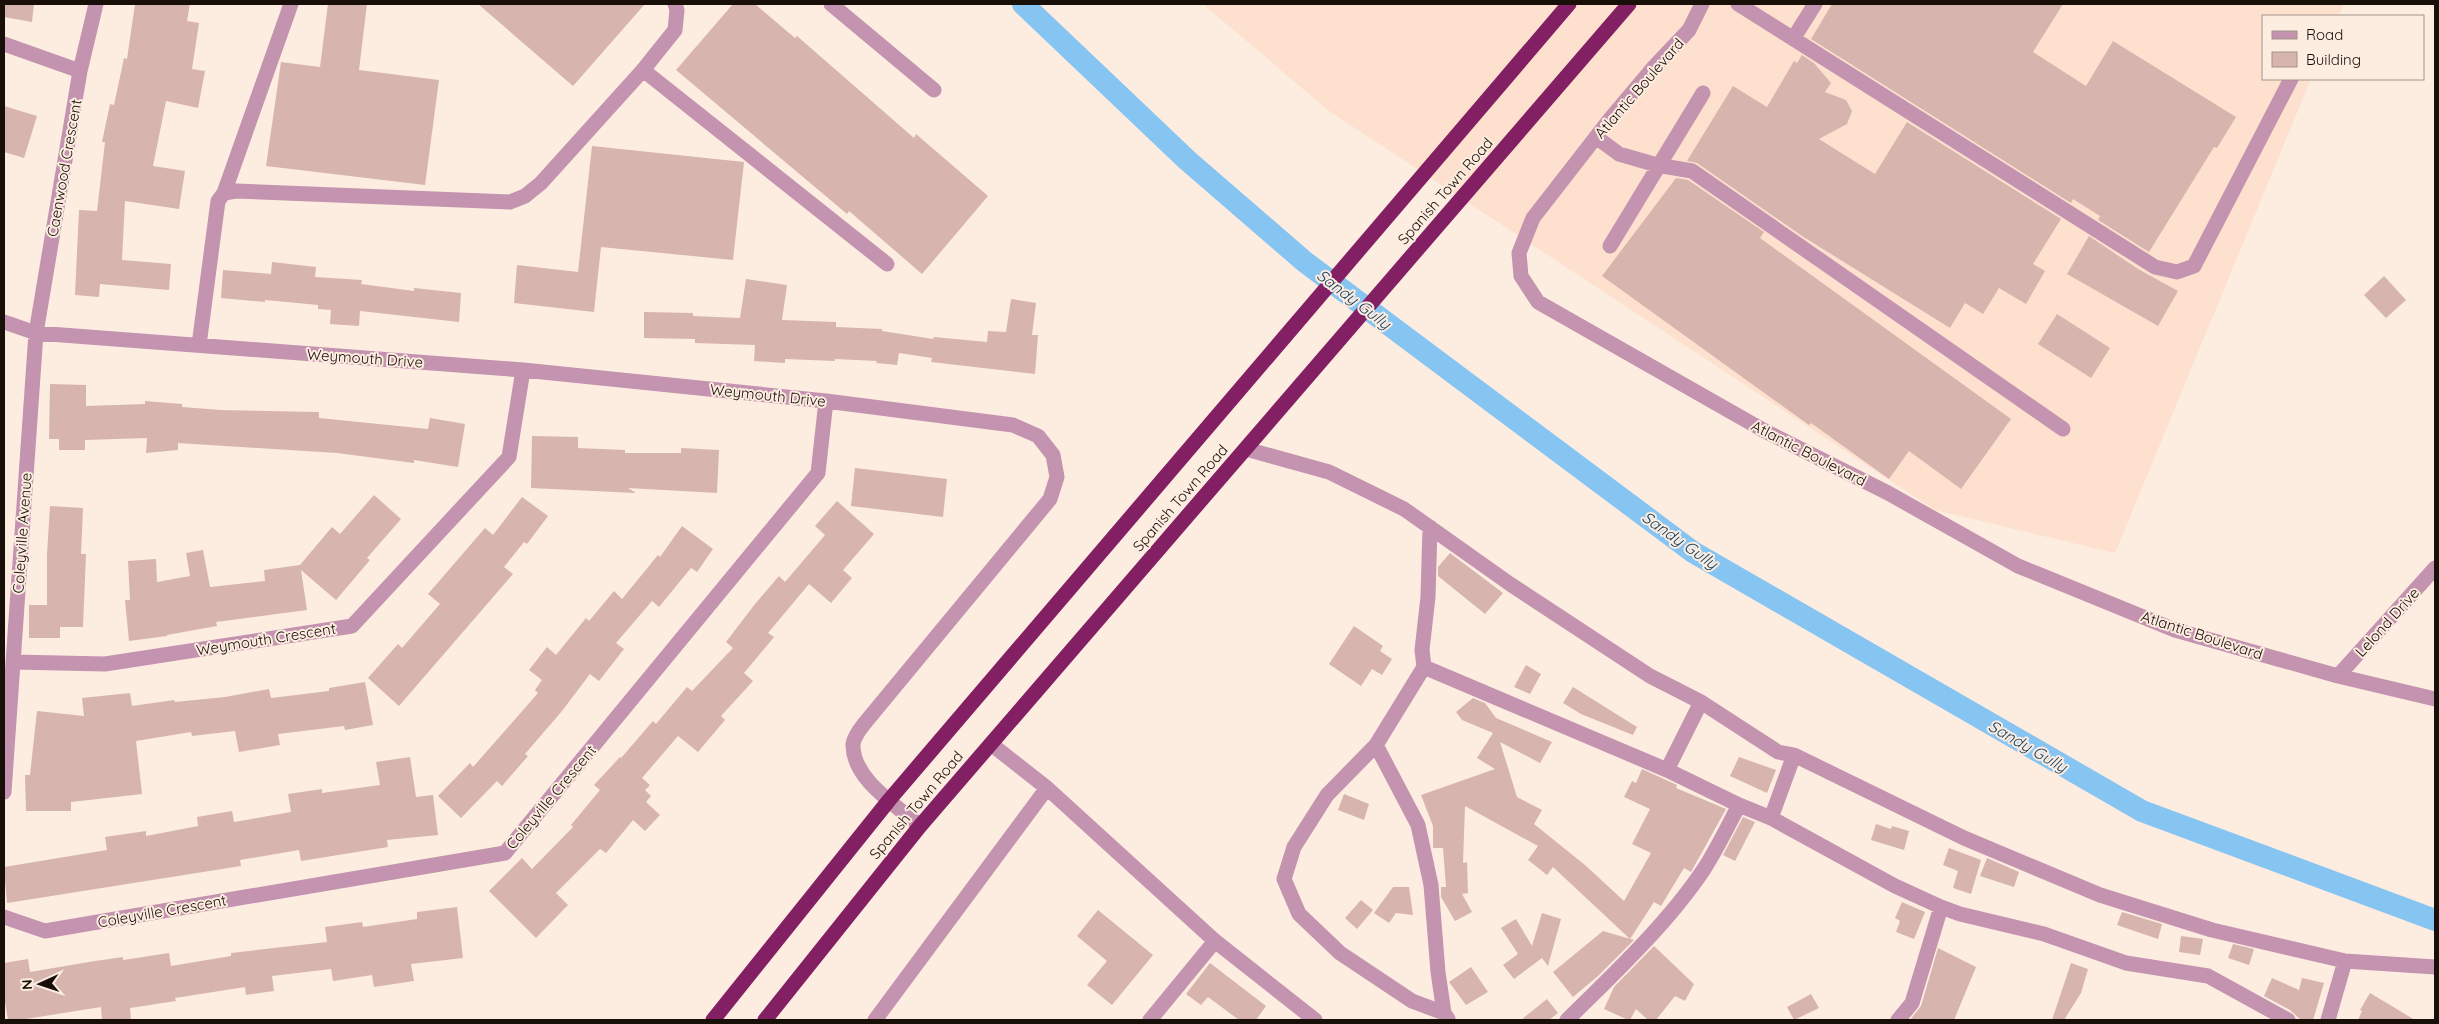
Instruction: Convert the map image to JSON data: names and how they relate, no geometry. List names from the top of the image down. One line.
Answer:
{"streets":{"highway":["Spanish Town Road"],"street":["Atlantic Boulevard","Caenwood Crescent","Weymouth Drive","Coleyville Avenue","Lelond Drive","Weymouth Crescent","Coleyville Crescent"]},"crossings":[["Atlantic Boulevard","Lelond Drive"],["Caenwood Crescent","Weymouth Drive"],["Caenwood Crescent","Coleyville Avenue"],["Spanish Town Road","Weymouth Drive"],["Weymouth Drive","Coleyville Avenue"],["Weymouth Drive","Weymouth Crescent"],["Weymouth Drive","Coleyville Crescent"],["Coleyville Avenue","Weymouth Crescent"]],"water":["Sandy Gully"],"legend":["Road","Building"],"north":"left"}
